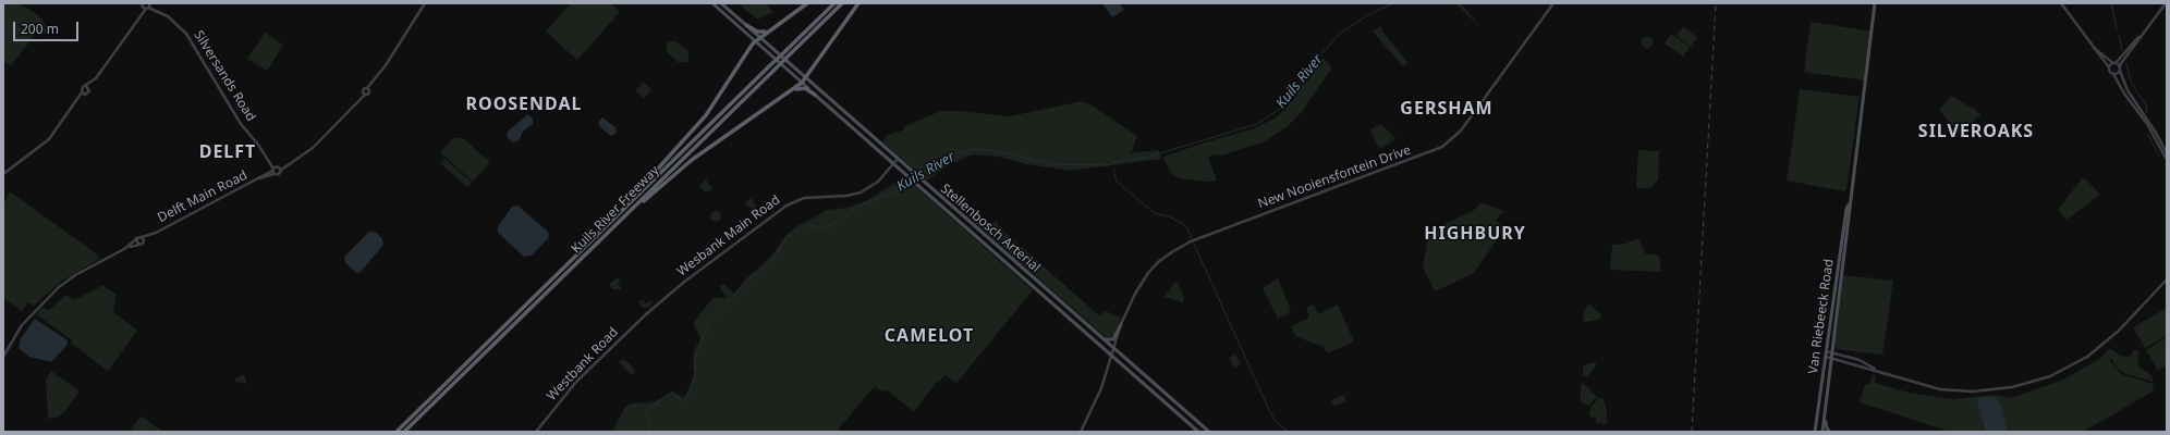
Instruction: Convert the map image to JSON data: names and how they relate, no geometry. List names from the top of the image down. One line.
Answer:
{"streets":{"highway":["Kuils River Freeway"],"main road":["Stellenbosch Arterial","Van Riebeeck Road"],"street":["Silversands Road","New Nooiensfontein Drive","Delft Main Road","Wesbank Main Road","Westbank Road"]},"crossings":[["Silversands Road","Delft Main Road"],["New Nooiensfontein Drive","Stellenbosch Arterial"],["Stellenbosch Arterial","Wesbank Main Road"],["Wesbank Main Road","Westbank Road"]],"districts":["ROOSENDAL","GERSHAM","SILVEROAKS","DELFT","HIGHBURY","CAMELOT"],"water":["Kuils River"],"scale_bar":"200 m"}
